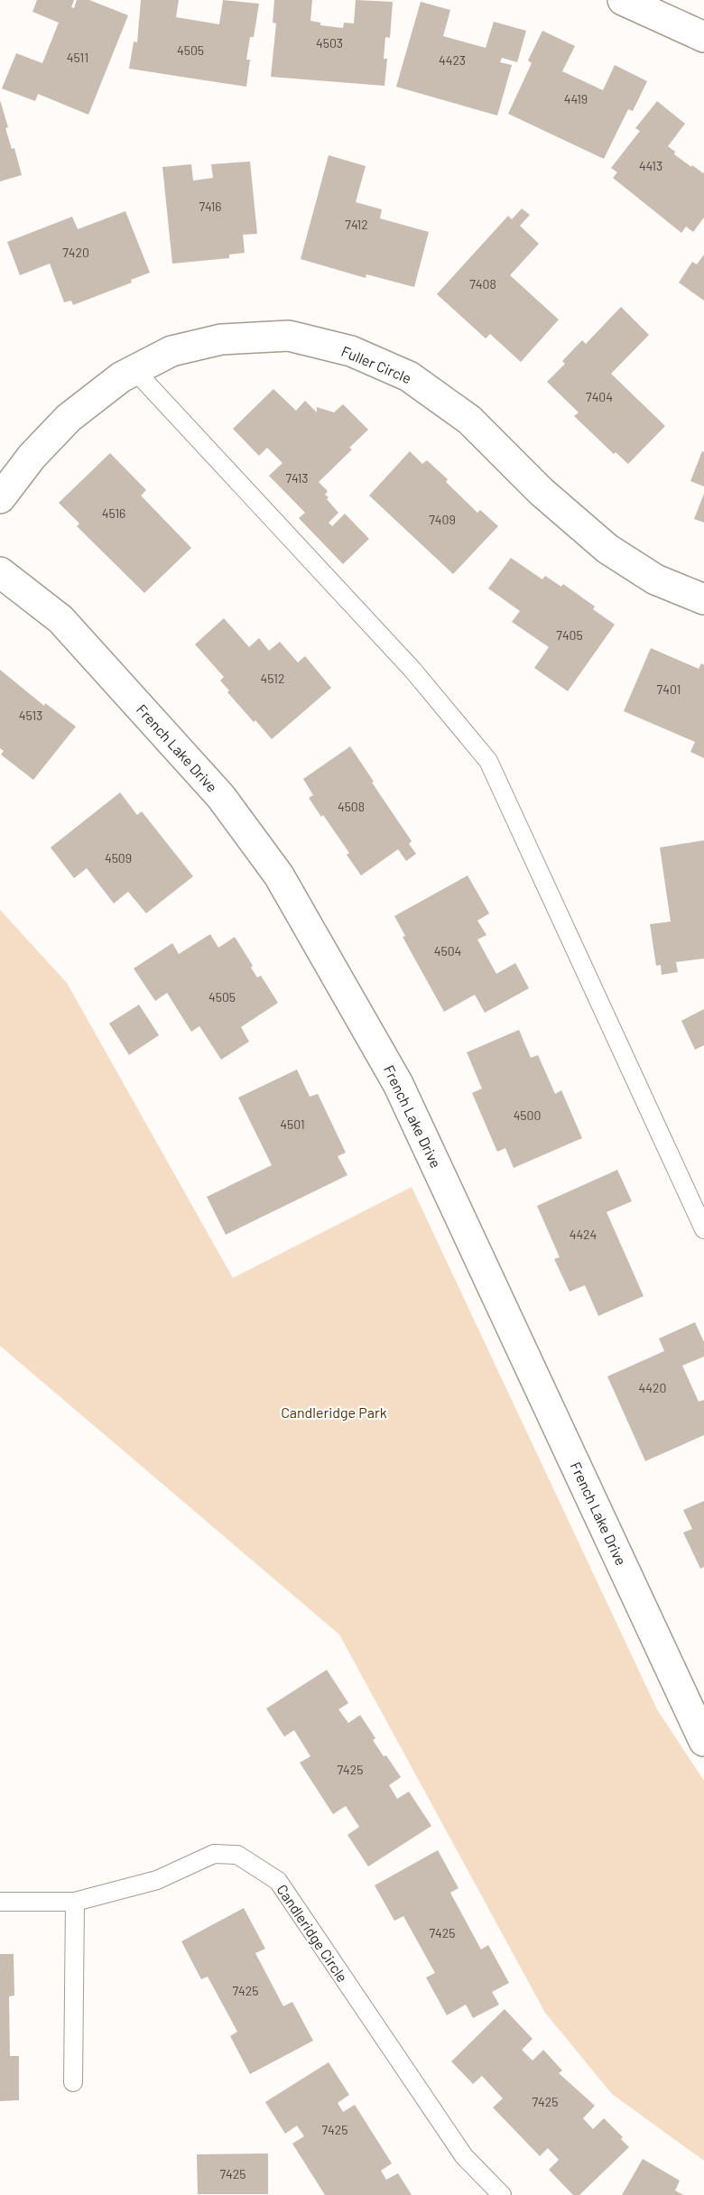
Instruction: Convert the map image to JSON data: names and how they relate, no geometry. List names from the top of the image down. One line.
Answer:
{"streets":{"street":["Fuller Circle","French Lake Drive"],"lane":["Candleridge Circle"]},"parks":["Candleridge Park"],"house_numbers":["4503","4505","4511","4423","4419","4413","7416","7412","7420","7408","7404","7413","4516","7409","7405","4512","7401","4513","4508","4509","4504","4505","4500","4501","4424","4420","7425","7425","7425","7425","7425","7425"]}
